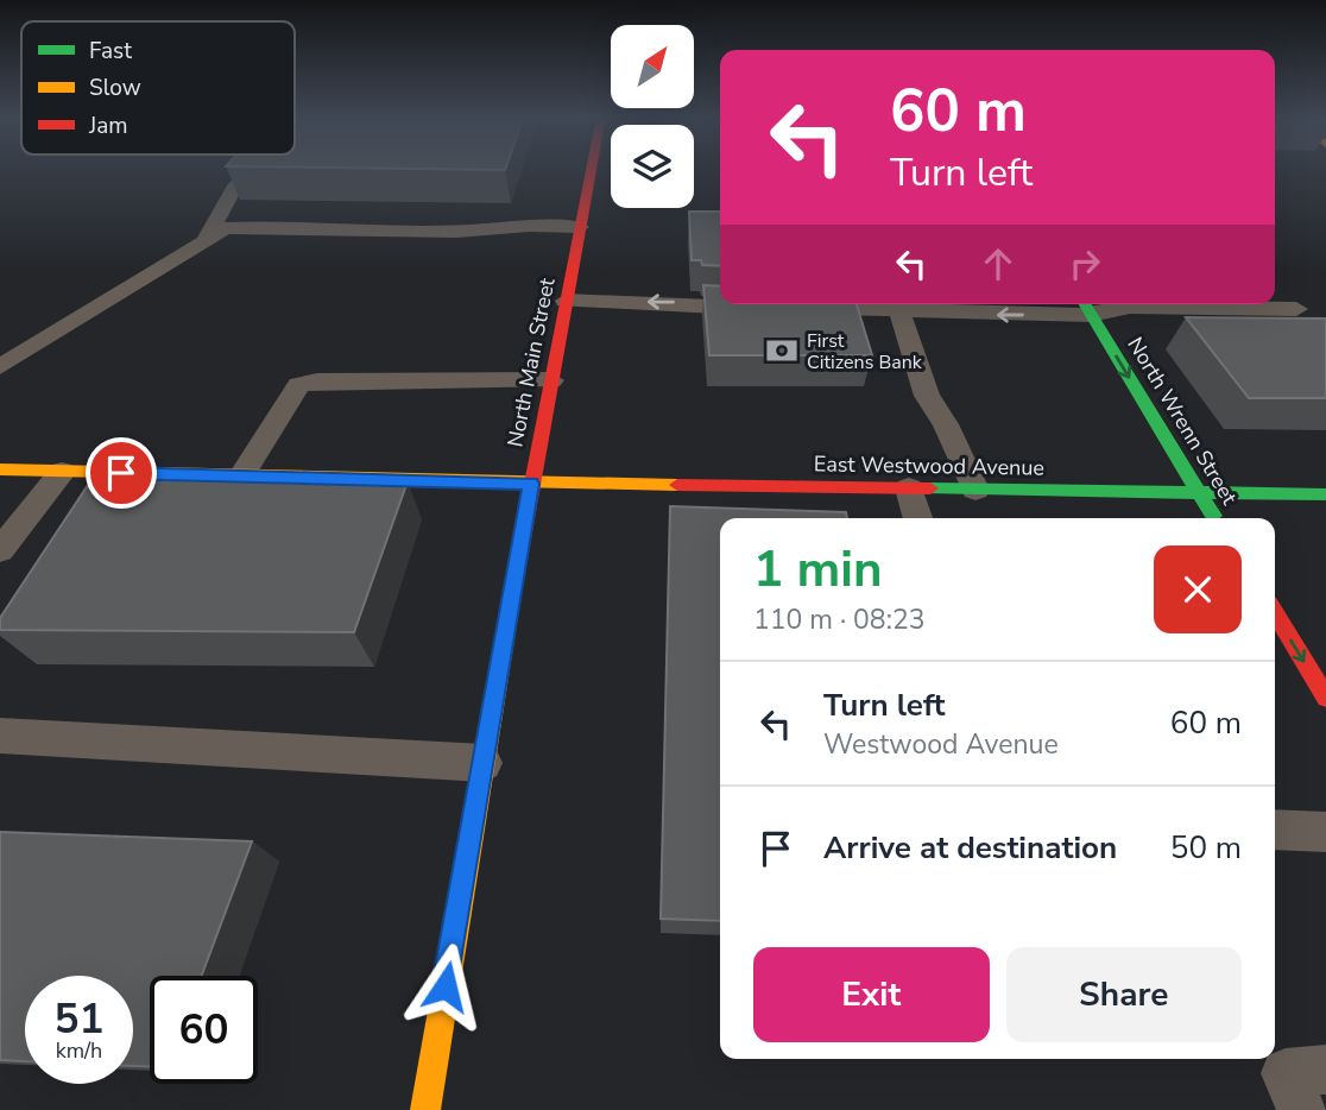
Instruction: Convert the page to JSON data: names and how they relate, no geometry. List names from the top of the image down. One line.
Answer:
{"streets":{"street":["North Main Street","North Wrenn Street","East Westwood Avenue"]},"crossings":[["North Main Street","East Westwood Avenue"],["North Wrenn Street","East Westwood Avenue"]],"one_way":["North Wrenn Street"],"places":{"bank":["First Citizens Bank"]},"legend":["Fast","Slow","Jam"],"north":"top right","page":{"turn":["60 m","Turn left"],"heading":["1 min","110 m · 08:23"],"list":[{"name":"Turn left","note":"Westwood Avenue","value":"60 m"},{"name":"Arrive at destination","value":"50 m"}],"buttons":["Exit","Share"],"speed":"51 km/h","limit":"60"}}
